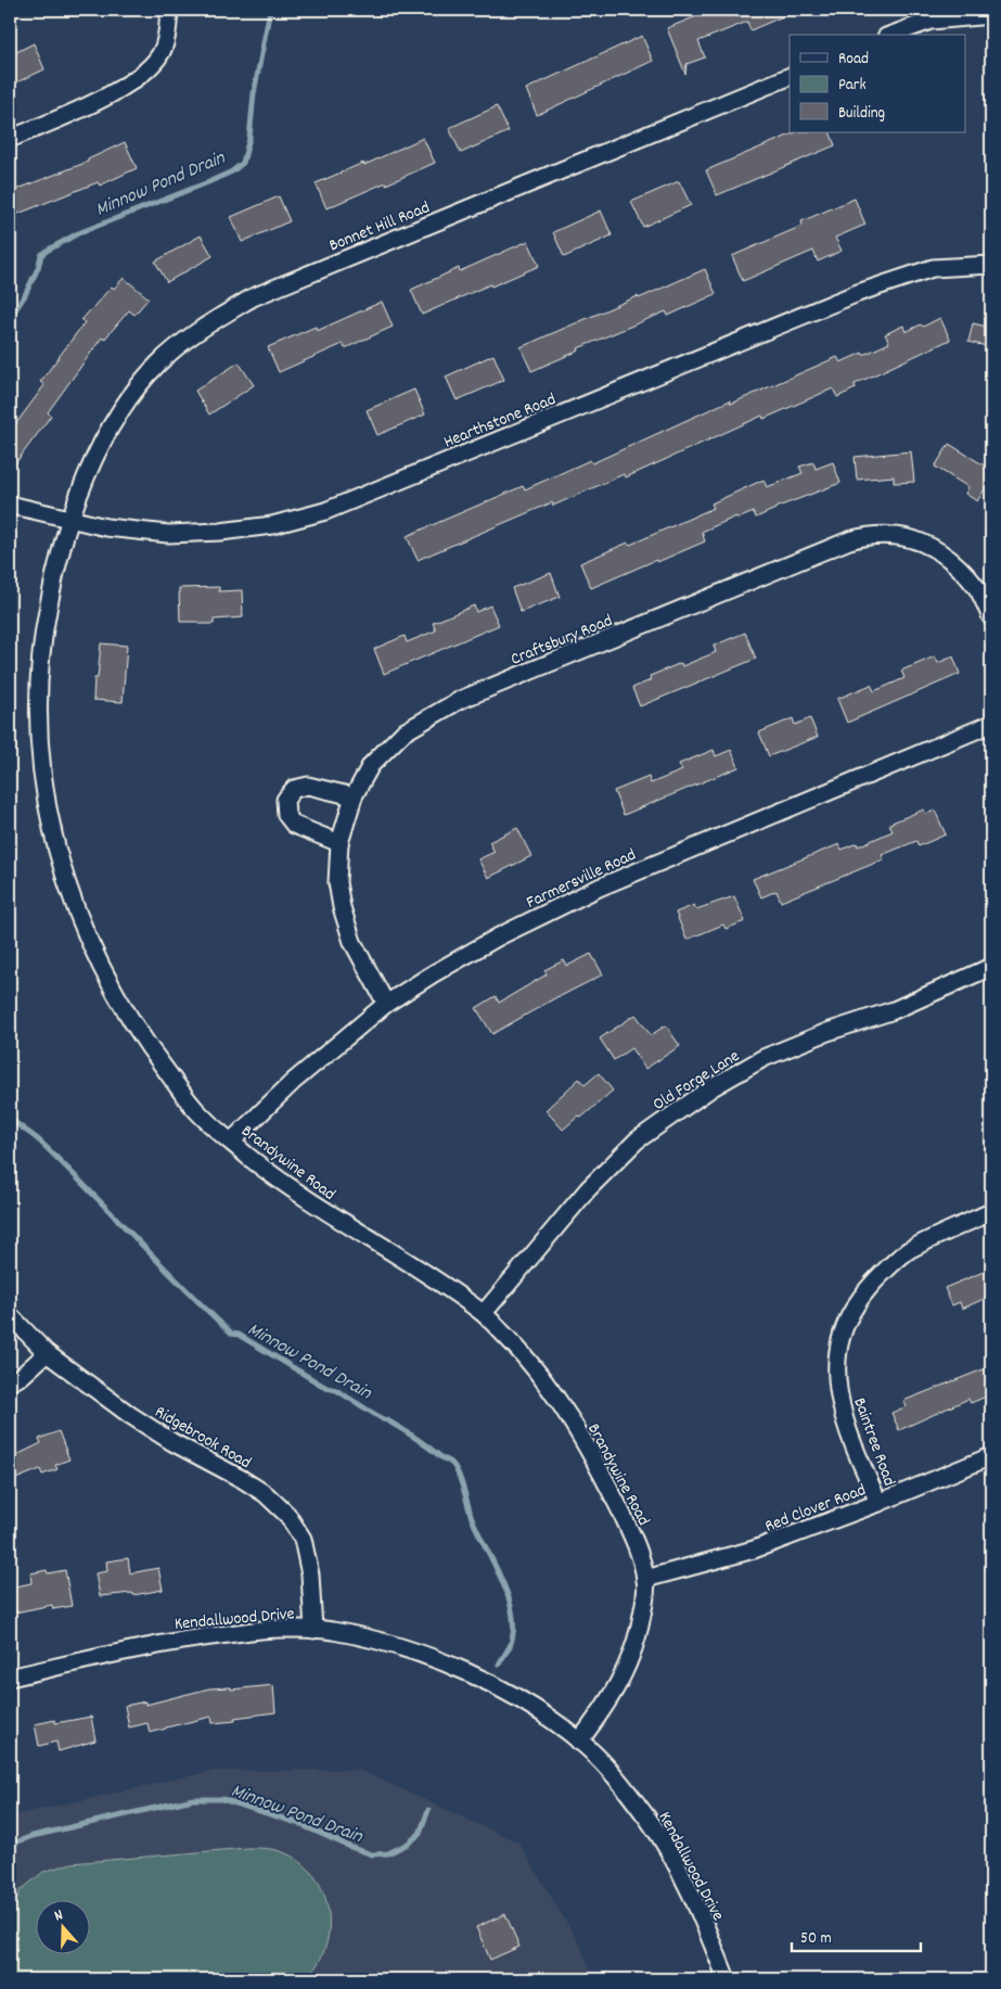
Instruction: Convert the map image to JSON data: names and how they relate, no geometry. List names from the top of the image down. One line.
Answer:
{"streets":{"street":["Bonnet Hill Road","Hearthstone Road","Craftsbury Road","Farmersville Road","Old Forge Lane","Brandywine Road","Ridgebrook Road","Baintree Road","Red Clover Road","Kendallwood Drive"]},"crossings":[["Bonnet Hill Road","Hearthstone Road"],["Bonnet Hill Road","Brandywine Road"],["Hearthstone Road","Brandywine Road"],["Craftsbury Road","Farmersville Road"],["Farmersville Road","Brandywine Road"],["Old Forge Lane","Brandywine Road"],["Brandywine Road","Red Clover Road"],["Brandywine Road","Kendallwood Drive"],["Ridgebrook Road","Kendallwood Drive"],["Baintree Road","Red Clover Road"]],"water":["Minnow Pond Drain"],"legend":["Road","Park","Building"],"scale_bar":"50 m","north":"top"}
